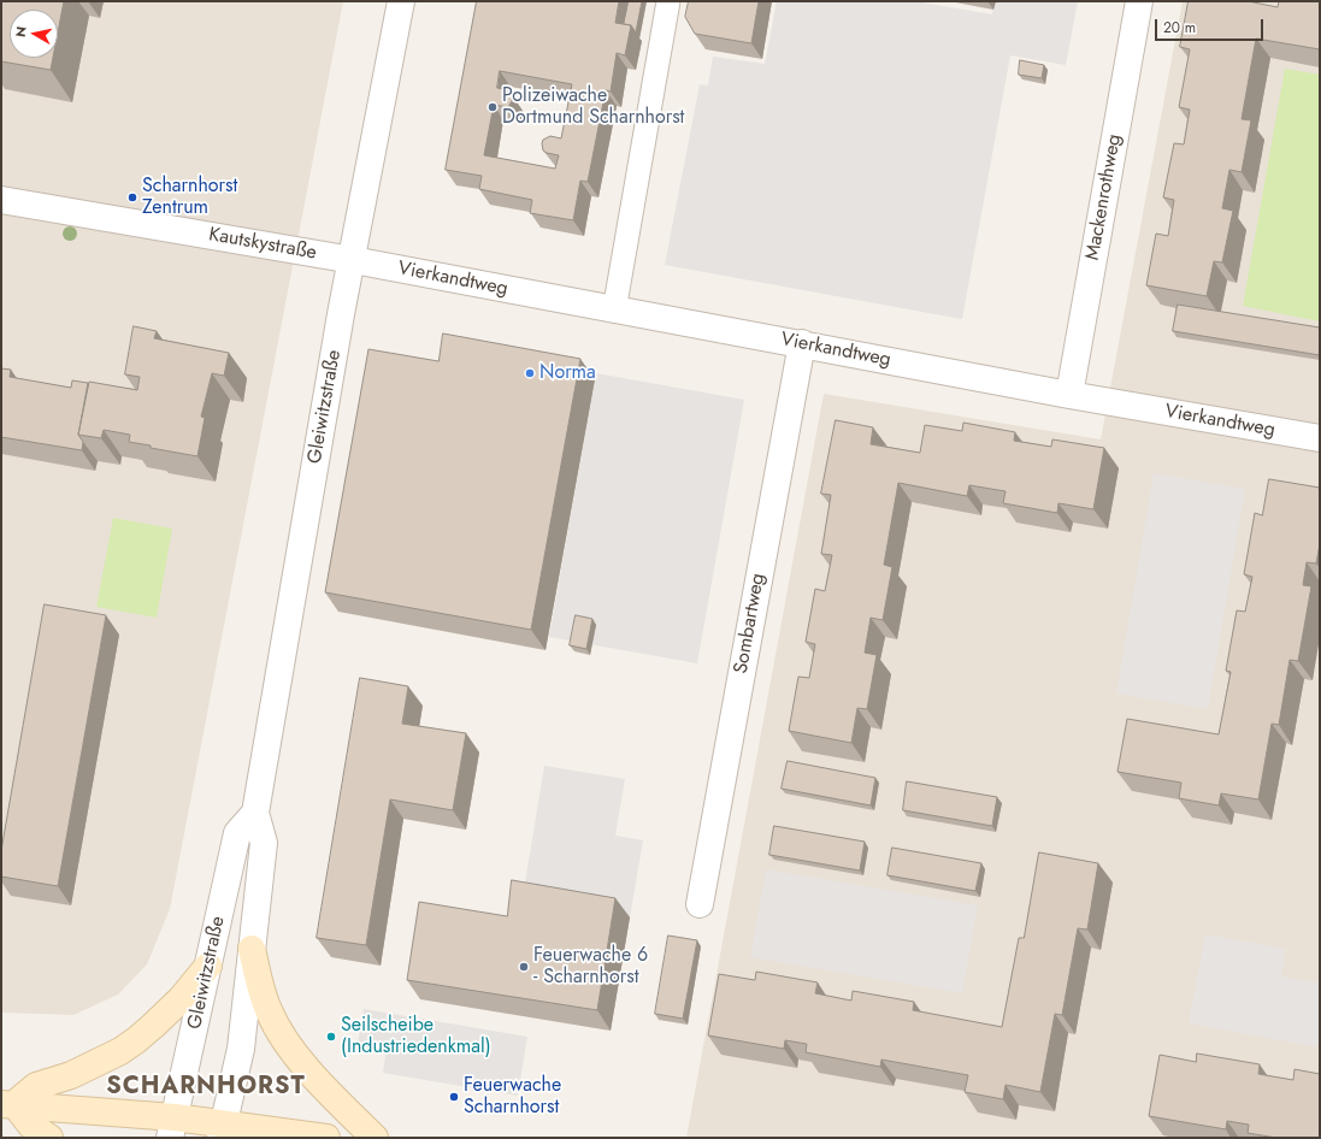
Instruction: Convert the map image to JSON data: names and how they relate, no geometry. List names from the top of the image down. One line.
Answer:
{"streets":{"street":["Mackenrothweg","Kautskystraße","Vierkandtweg","Gleiwitzstraße","Sombartweg"]},"crossings":[["Mackenrothweg","Vierkandtweg"],["Kautskystraße","Vierkandtweg"],["Kautskystraße","Gleiwitzstraße"],["Vierkandtweg","Gleiwitzstraße"],["Vierkandtweg","Sombartweg"]],"districts":["SCHARNHORST"],"places":["Polizeiwache Dortmund Scharnhorst","Scharnhorst Zentrum","Norma","Feuerwache 6 - Scharnhorst","Seilscheibe (Industriedenkmal)","Feuerwache Scharnhorst"],"scale_bar":"20 m","north":"left"}
